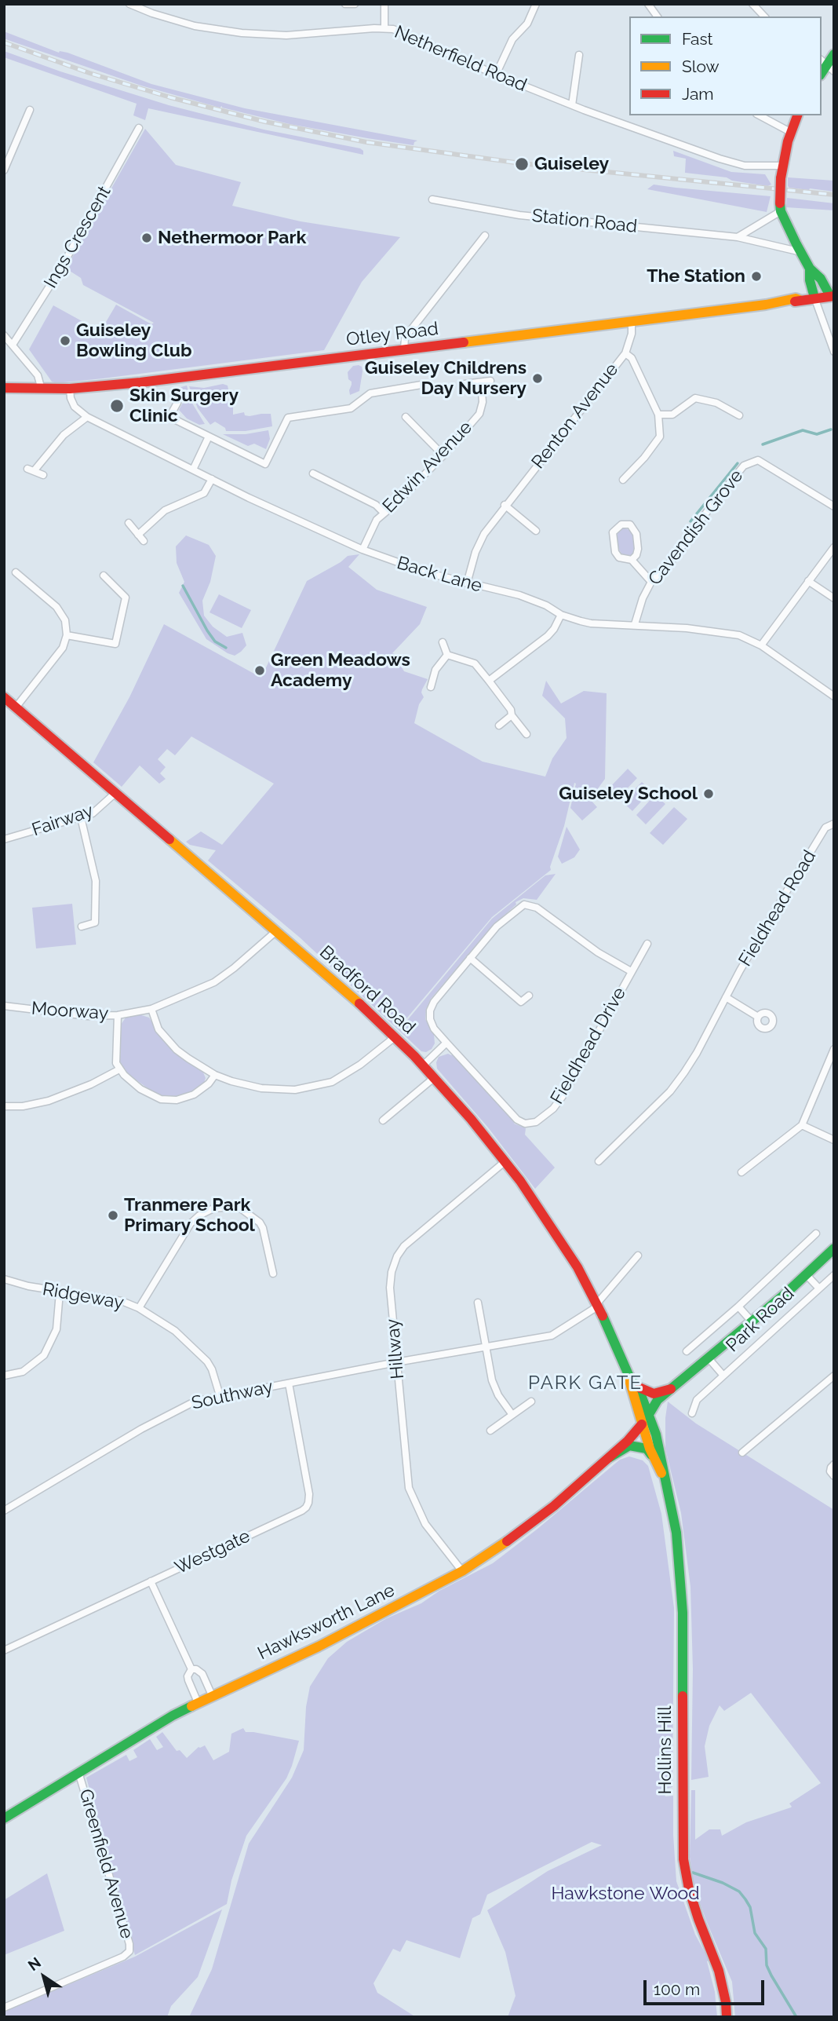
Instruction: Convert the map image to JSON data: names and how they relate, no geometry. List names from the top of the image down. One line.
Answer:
{"streets":{"main road":["Otley Road","Bradford Road","Park Road","Hawksworth Lane","Hollins Hill"],"street":["Netherfield Road","Station Road","Ings Crescent","Renton Avenue","Edwin Avenue","Cavendish Grove","Back Lane","Fairway","Fieldhead Road","Moorway","Fieldhead Drive","Ridgeway","Hillway","Southway","Westgate","Greenfield Avenue"]},"crossings":[["Otley Road","Renton Avenue"],["Otley Road","Back Lane"],["Renton Avenue","Back Lane"],["Edwin Avenue","Back Lane"],["Cavendish Grove","Back Lane"],["Fairway","Bradford Road"],["Bradford Road","Moorway"],["Bradford Road","Park Road"],["Bradford Road","Hillway"],["Bradford Road","Southway"],["Bradford Road","Hawksworth Lane"],["Bradford Road","Hollins Hill"],["Ridgeway","Southway"],["Park Road","Hawksworth Lane"],["Park Road","Hollins Hill"],["Hillway","Southway"],["Hillway","Hawksworth Lane"],["Southway","Westgate"],["Hawksworth Lane","Hollins Hill"],["Hawksworth Lane","Greenfield Avenue"]],"districts":["PARK GATE"],"parks":["Hawkstone Wood"],"places":["Guiseley","Nethermoor Park","The Station","Guiseley Bowling Club","Guiseley Childrens Day Nursery","Skin Surgery Clinic","Green Meadows Academy","Guiseley School","Tranmere Park Primary School"],"legend":["Fast","Slow","Jam"],"scale_bar":"100 m","north":"top left"}
